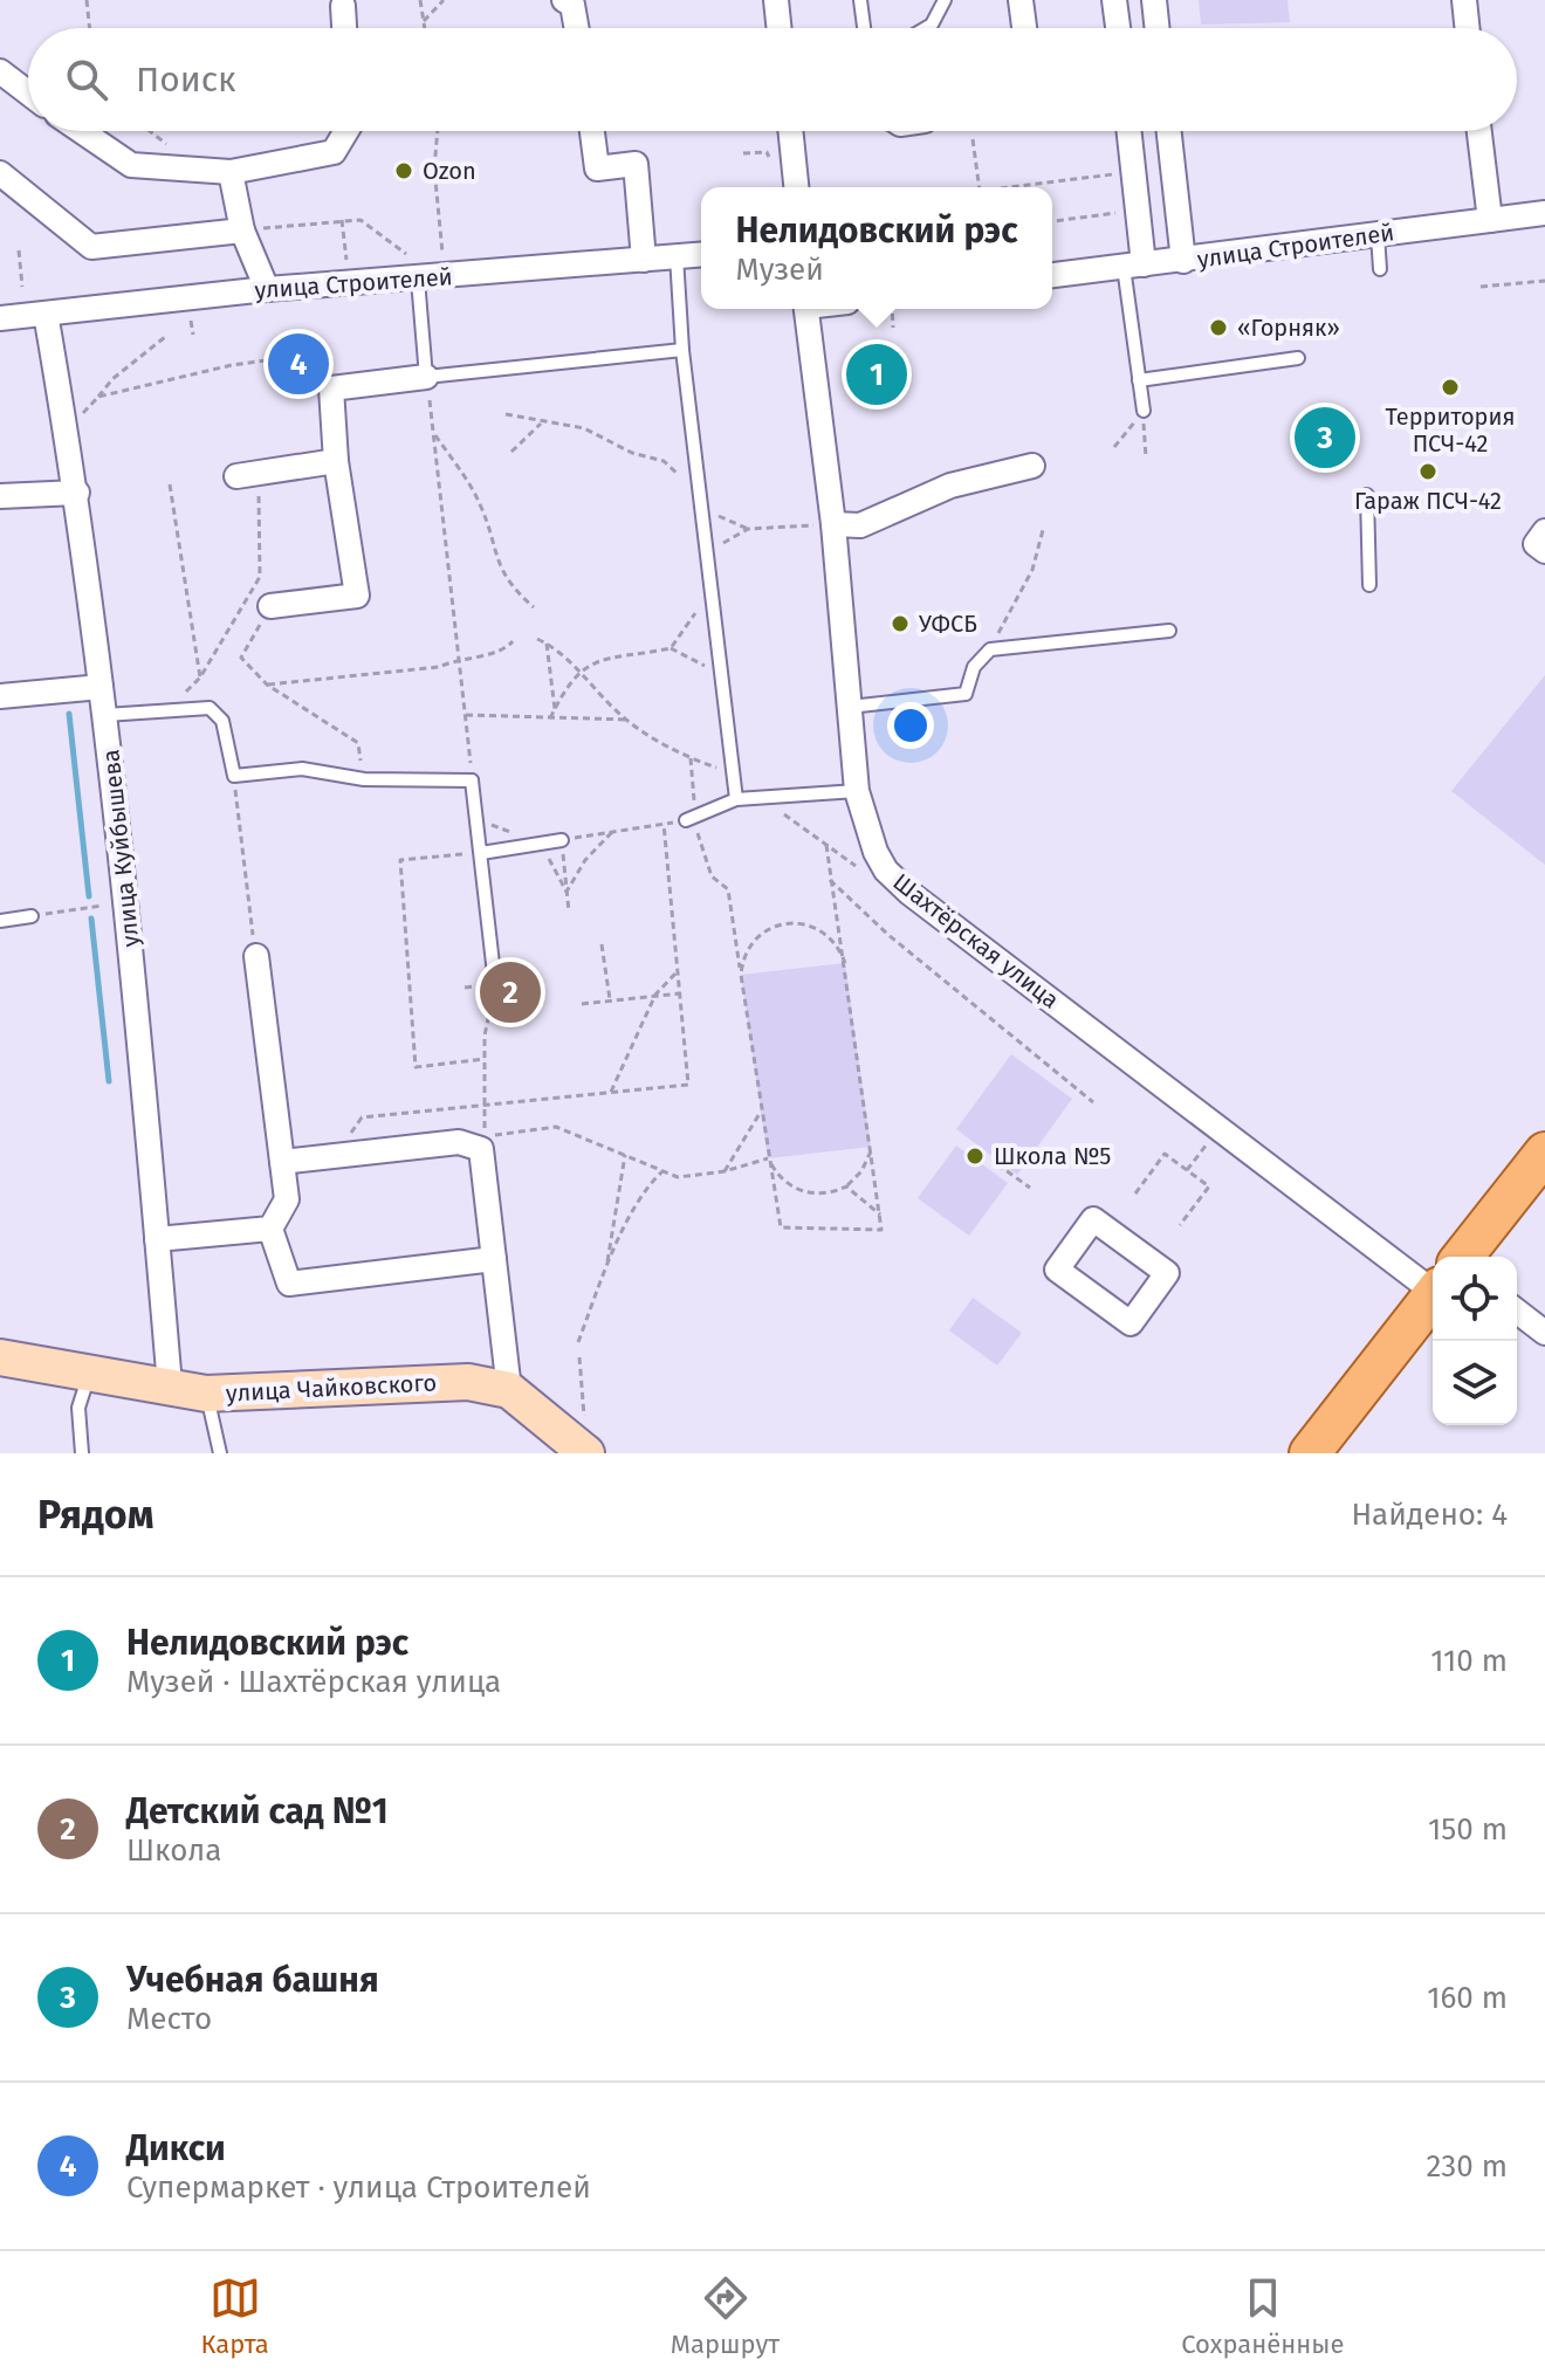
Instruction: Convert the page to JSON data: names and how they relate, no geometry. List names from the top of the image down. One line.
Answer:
{"streets":{"street":["улица Строителей","улица Куйбышева","Шахтёрская улица","улица Чайковского"]},"crossings":[["улица Строителей","улица Куйбышева"],["улица Куйбышева","улица Чайковского"]],"places":["Ozon","«Горняк»","Территория ПСЧ-42","Гараж ПСЧ-42","УФСБ","Школа №5"],"page":{"search":"Поиск","popup":["Нелидовский рэс","Музей"],"pins":["4","1","3","2"],"heading":["Рядом","Найдено: 4"],"list":[{"mark":"1","name":"Нелидовский рэс","note":"Музей · Шахтёрская улица","value":"110 m"},{"mark":"2","name":"Детский сад №1","note":"Школа","value":"150 m"},{"mark":"3","name":"Учебная башня","note":"Место","value":"160 m"},{"mark":"4","name":"Дикси","note":"Супермаркет · улица Строителей","value":"230 m"}],"nav":["Карта","Маршрут","Сохранённые"]}}
